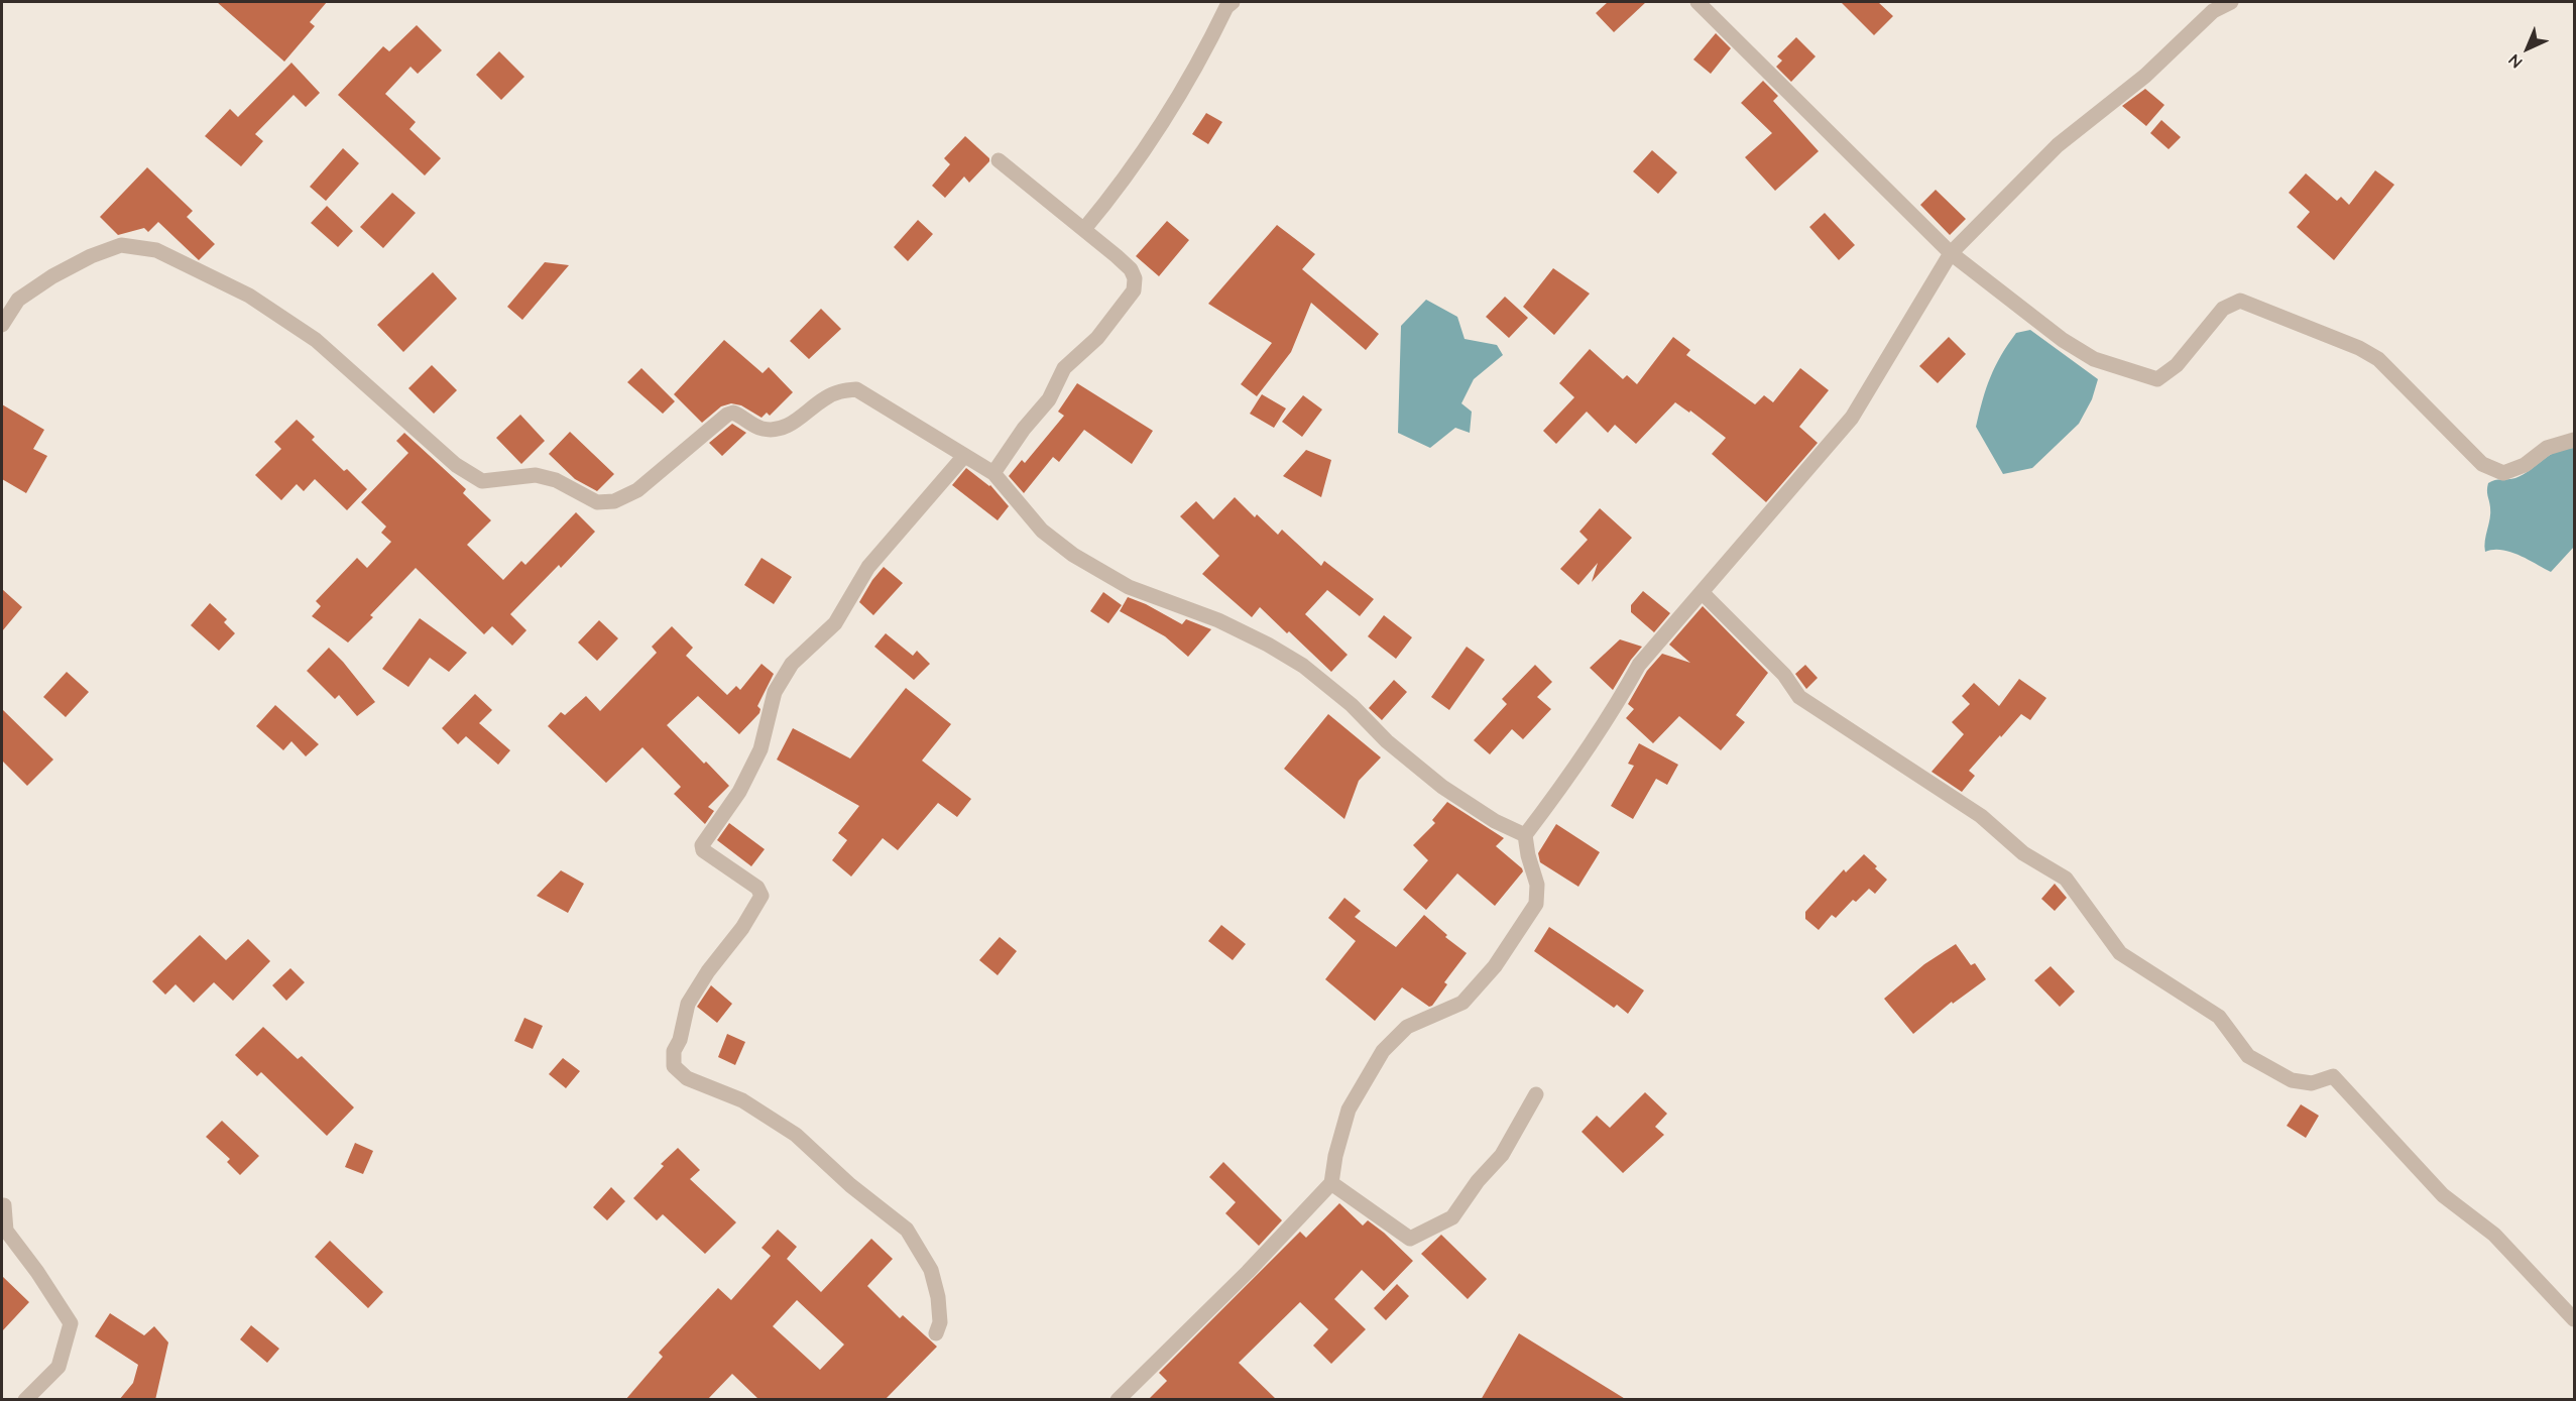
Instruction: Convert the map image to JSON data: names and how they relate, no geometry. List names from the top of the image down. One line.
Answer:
{"north":"bottom left"}
